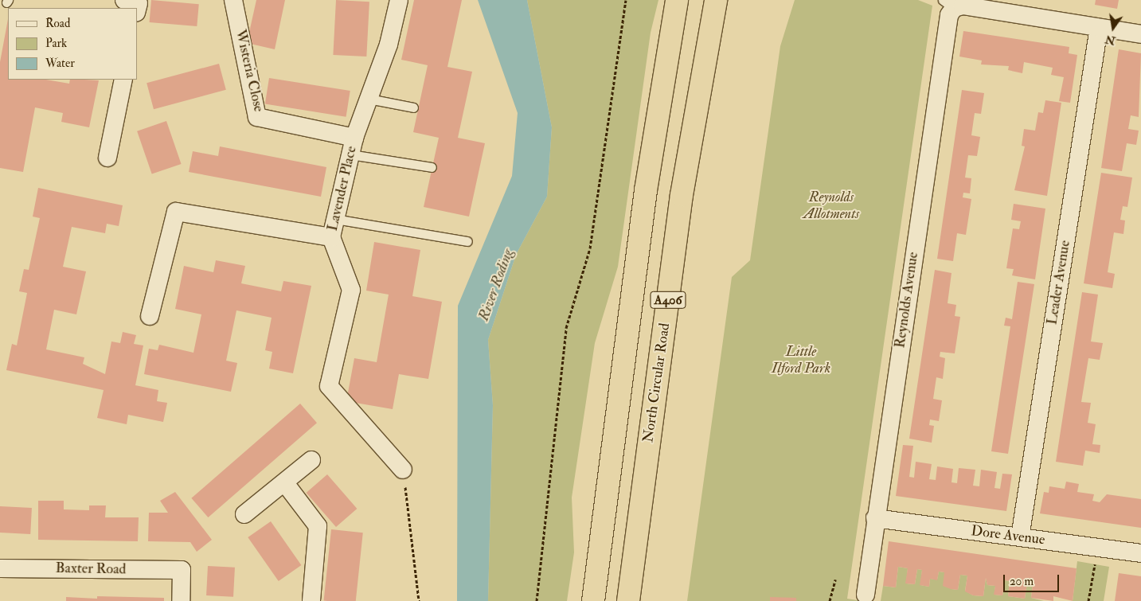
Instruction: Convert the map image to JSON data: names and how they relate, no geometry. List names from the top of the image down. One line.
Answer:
{"streets":{"highway":["A406","North Circular Road"],"street":["Wisteria Close","Lavender Place","Leader Avenue","Reynolds Avenue","Dore Avenue","Baxter Road"]},"crossings":[["Wisteria Close","Lavender Place"],["Leader Avenue","Dore Avenue"],["Reynolds Avenue","Dore Avenue"]],"water":["River Roding"],"parks":["Reynolds Allotments","Little Ilford Park"],"legend":["Road","Park","Water"],"scale_bar":"20 m","north":"bottom"}
